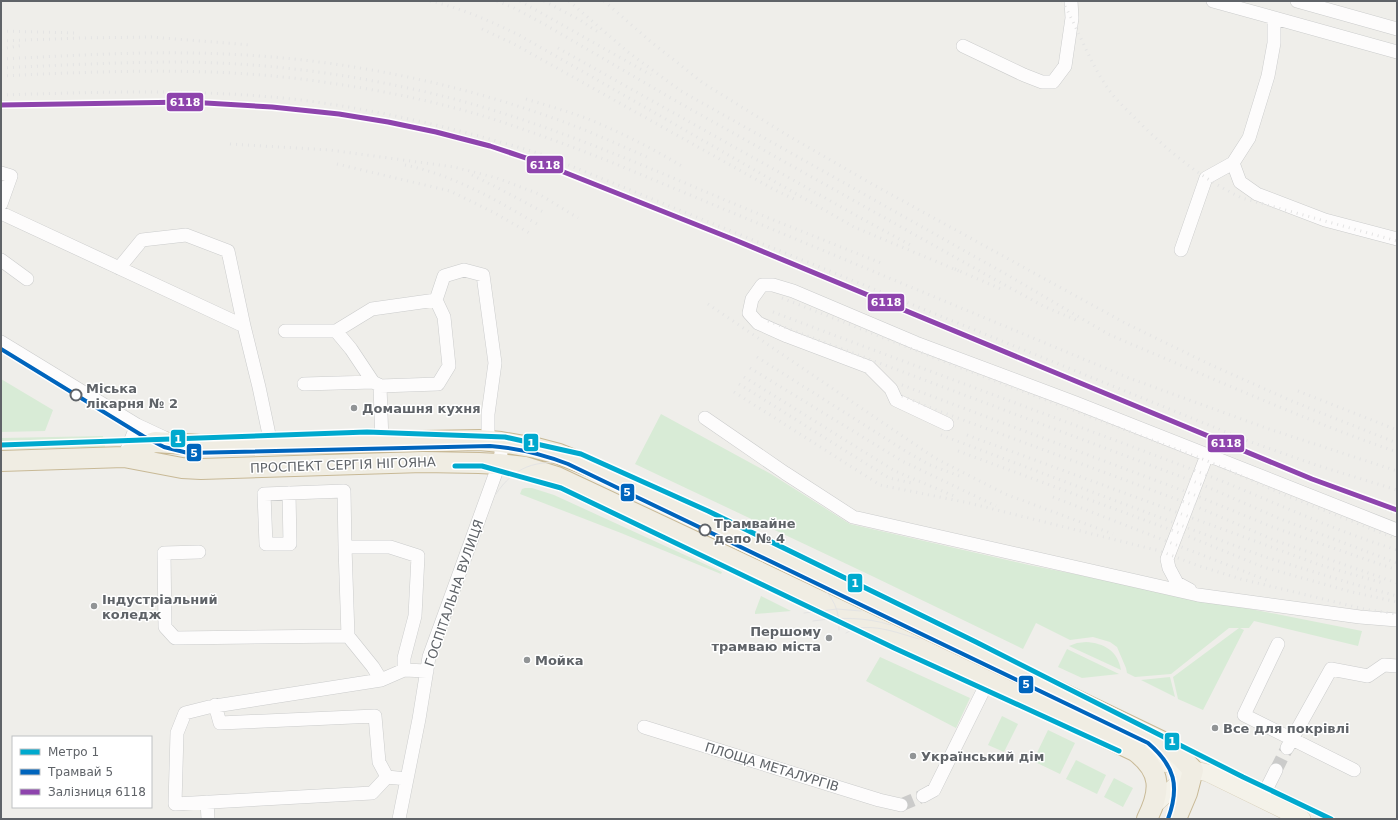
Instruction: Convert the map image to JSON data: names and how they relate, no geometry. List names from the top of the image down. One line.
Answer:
{"streets":{"highway":["ПРОСПЕКТ СЕРГІЯ НІГОЯНА"],"street":["ГОСПІТАЛЬНА ВУЛИЦЯ","ПЛОЩА МЕТАЛУРГІВ"]},"crossings":[["ПРОСПЕКТ СЕРГІЯ НІГОЯНА","ГОСПІТАЛЬНА ВУЛИЦЯ"]],"places":["Міська лікарня № 2","Домашня кухня","Трамвайне депо № 4","Індустріальний коледж","Першому трамваю міста","Мойка","Все для покрівлі","Український дім"],"lines":["rail line 6118","tram line 5","metro line 1"],"legend":["Метро 1","Трамвай 5","Залізниця 6118"]}
